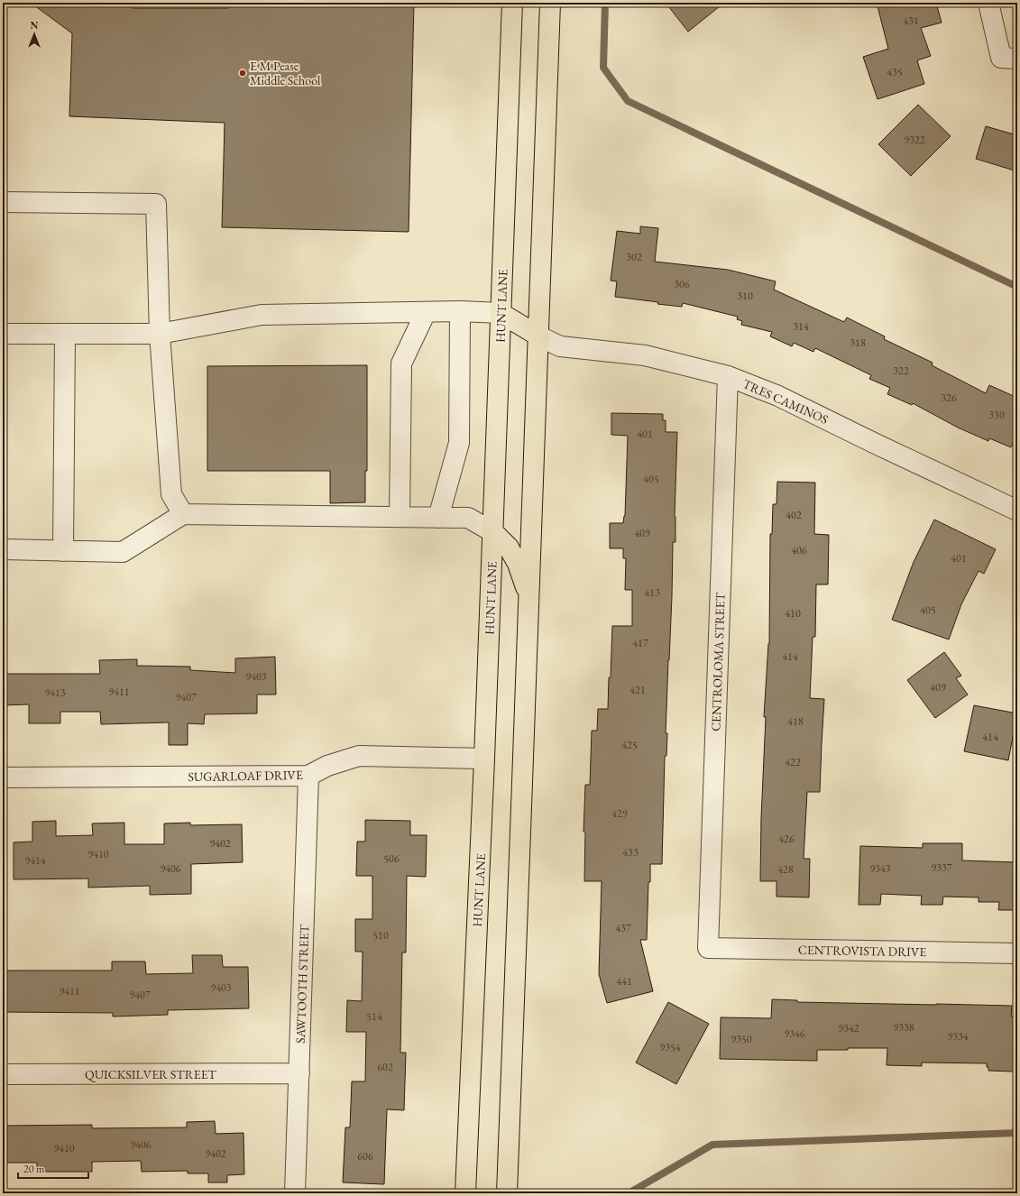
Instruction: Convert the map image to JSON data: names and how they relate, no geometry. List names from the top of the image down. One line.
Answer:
{"streets":{"main road":["HUNT LANE"],"street":["TRES CAMINOS","CENTROLOMA STREET","SUGARLOAF DRIVE","CENTROVISTA DRIVE","SAWTOOTH STREET","QUICKSILVER STREET"]},"crossings":[["HUNT LANE","SUGARLOAF DRIVE"],["TRES CAMINOS","CENTROLOMA STREET"],["CENTROLOMA STREET","CENTROVISTA DRIVE"],["SUGARLOAF DRIVE","SAWTOOTH STREET"],["SAWTOOTH STREET","QUICKSILVER STREET"]],"places":["E M Pease Middle School"],"house_numbers":["431","435","9322","302","306","310","314","318","322","326","330","401","405","402","409","406","401","413","405","410","417","414","9403","409","421","9411","9413","9407","418","414","425","422","429","426","9402","433","9410","506","9414","9337","9406","9343","428","437","510","441","9403","9411","9407","514","9338","9342","9346","9334","9350","9354","602","9406","9410","9402","606"],"scale_bar":"20 m","north":"top"}
